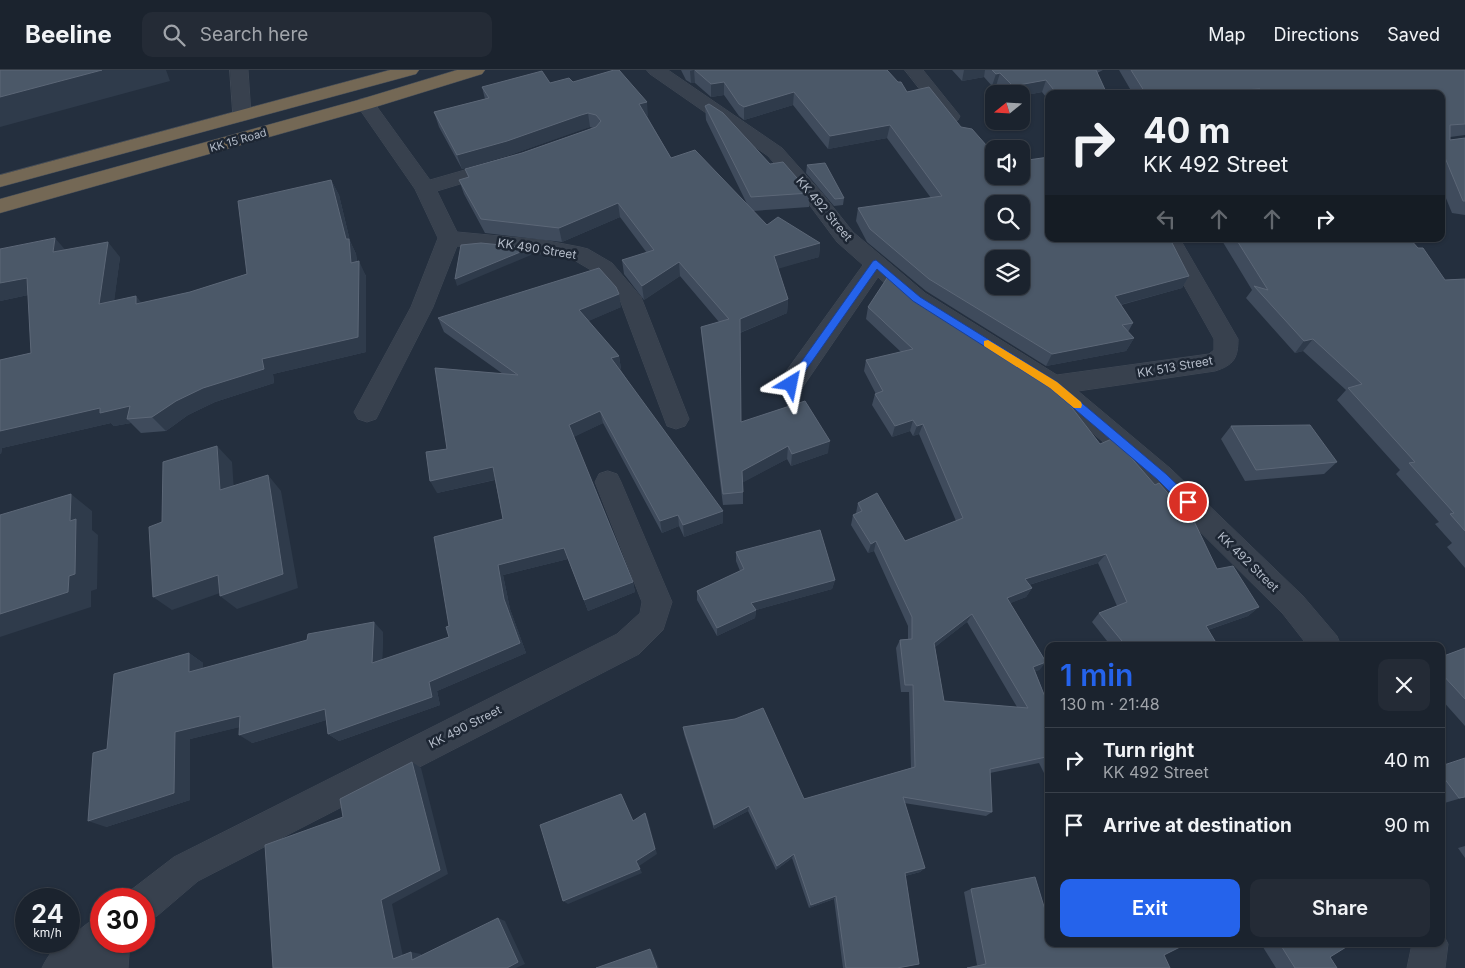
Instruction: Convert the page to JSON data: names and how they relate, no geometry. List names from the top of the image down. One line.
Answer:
{"streets":{"highway":["KK 15 Road"],"street":["KK 492 Street","KK 490 Street","KK 513 Street"]},"crossings":[["KK 492 Street","KK 513 Street"]],"north":"left","page":{"header":"Beeline","search":"Search here","nav":["Map","Directions","Saved"],"turn":["40 m","KK 492 Street"],"heading":["1 min","130 m · 21:48"],"list":[{"name":"Turn right","note":"KK 492 Street","value":"40 m"},{"name":"Arrive at destination","value":"90 m"}],"buttons":["Exit","Share"],"speed":"24 km/h","limit":"30"}}
